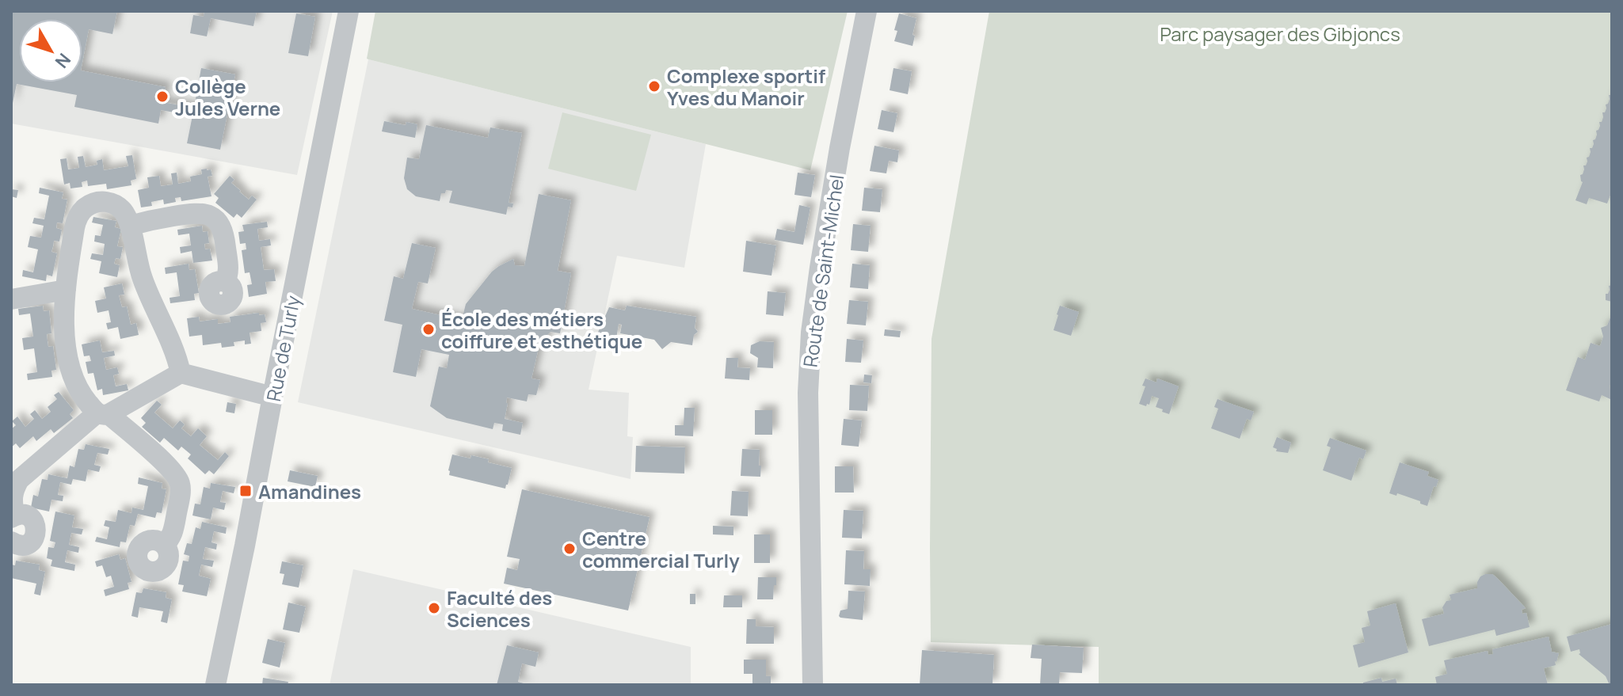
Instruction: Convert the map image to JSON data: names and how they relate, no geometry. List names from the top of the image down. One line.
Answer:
{"streets":{"street":["Route de Saint-Michel","Rue de Turly"]},"parks":["Parc paysager des Gibjoncs"],"places":{"other":["Complexe sportif Yves du Manoir","Collège Jules Verne","École des métiers coiffure et esthétique","Centre commercial Turly","Faculté des Sciences"],"transit":["Amandines"]},"north":"bottom right"}
